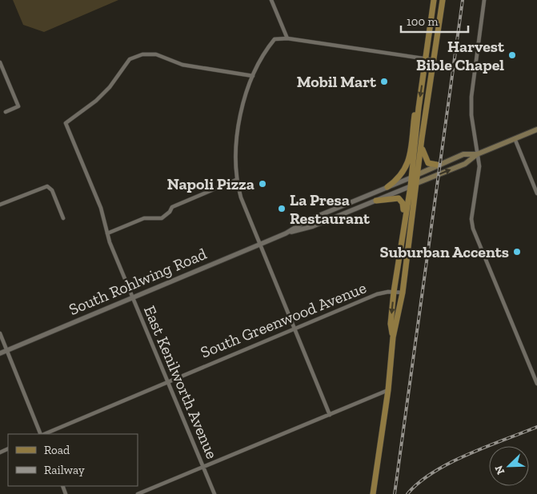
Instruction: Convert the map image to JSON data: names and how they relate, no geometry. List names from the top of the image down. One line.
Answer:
{"streets":{"street":["South Rohlwing Road","South Greenwood Avenue","East Kenilworth Avenue"]},"crossings":[["South Rohlwing Road","East Kenilworth Avenue"],["South Greenwood Avenue","East Kenilworth Avenue"]],"places":["Harvest Bible Chapel","Mobil Mart","Napoli Pizza","La Presa Restaurant","Suburban Accents"],"legend":["Road","Railway"],"scale_bar":"100 m","north":"bottom left"}
